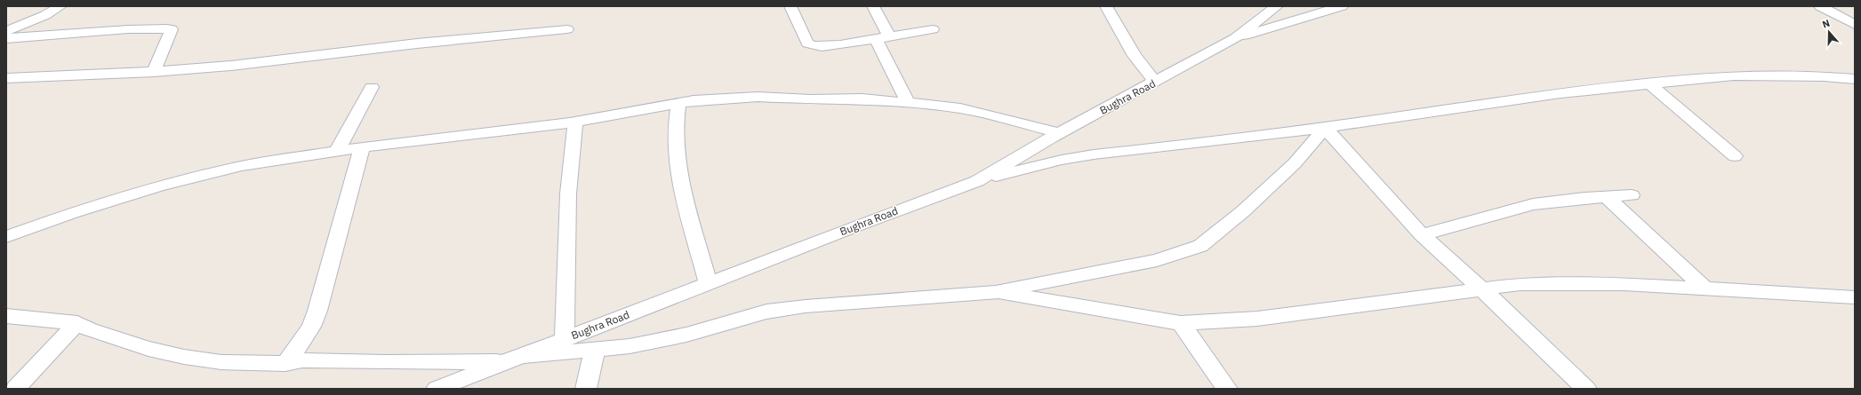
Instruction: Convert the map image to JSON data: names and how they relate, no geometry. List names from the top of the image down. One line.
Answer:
{"streets":{"street":["Bughra Road"]},"north":"top"}
